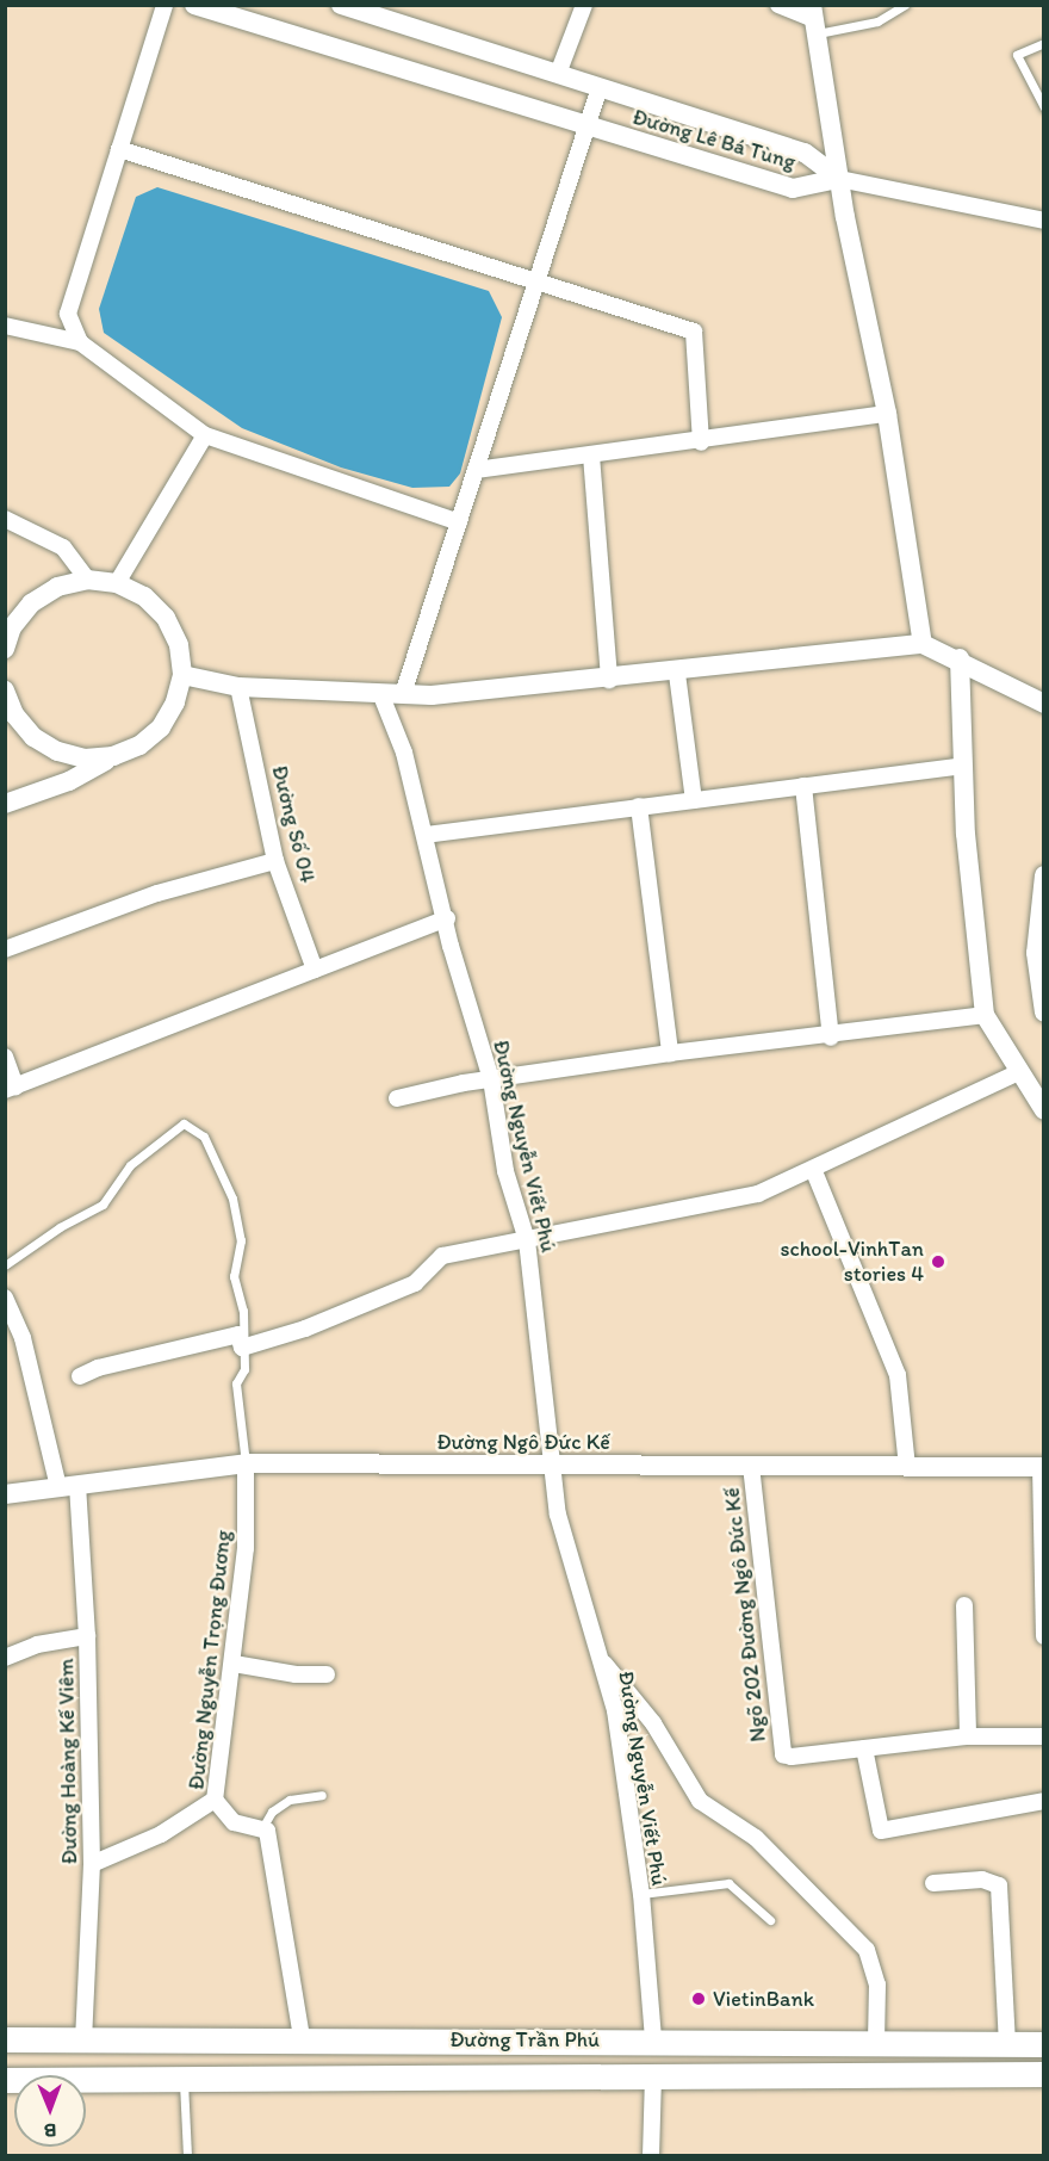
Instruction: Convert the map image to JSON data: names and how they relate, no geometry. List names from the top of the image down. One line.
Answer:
{"streets":{"main road":["Đường Trần Phú"],"street":["Đường Lê Bá Tùng","Đường Số 04","Đường Nguyễn Viết Phú","Đường Ngô Đức Kế","Ngõ 202 Đường Ngô Đức Kế","Đường Nguyễn Trọng Đương","Đường Hoàng Kế Viêm"]},"crossings":[["Đường Nguyễn Viết Phú","Đường Ngô Đức Kế"],["Đường Nguyễn Viết Phú","Đường Trần Phú"],["Đường Ngô Đức Kế","Ngõ 202 Đường Ngô Đức Kế"],["Đường Ngô Đức Kế","Đường Nguyễn Trọng Đương"],["Đường Ngô Đức Kế","Đường Hoàng Kế Viêm"],["Đường Hoàng Kế Viêm","Đường Trần Phú"]],"places":["school-VinhTan stories 4","VietinBank"],"north":"bottom"}
